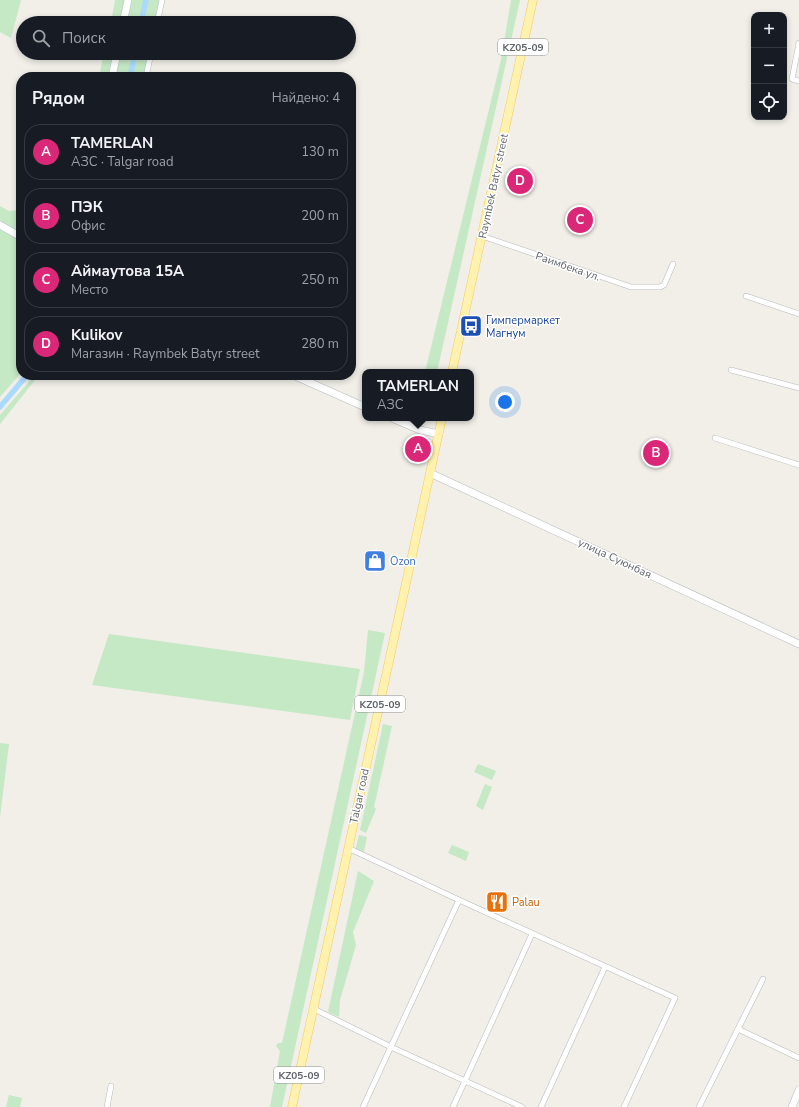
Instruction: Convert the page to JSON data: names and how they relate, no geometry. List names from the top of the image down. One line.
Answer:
{"streets":{"main road":["KZ05-09","Raymbek Batyr street"],"street":["Раимбека ул.","улица Суюнбая"]},"crossings":[["KZ05-09","улица Суюнбая"],["Raymbek Batyr street","Раимбека ул."]],"places":{"bus stop":["Гимпермаркет Магнум"],"shop":["Ozon"],"restaurant":["Palau"]},"page":{"map_buttons":["+","−"],"search":"Поиск","heading":["Рядом","Найдено: 4"],"list":[{"mark":"A","name":"TAMERLAN","note":"АЗС · Talgar road","value":"130 m"},{"mark":"B","name":"ПЭК","note":"Офис","value":"200 m"},{"mark":"C","name":"Аймаутова 15А","note":"Место","value":"250 m"},{"mark":"D","name":"Kulikov","note":"Магазин · Raymbek Batyr street","value":"280 m"}],"pins":["D","C","A","B"],"popup":["TAMERLAN","АЗС"]}}
